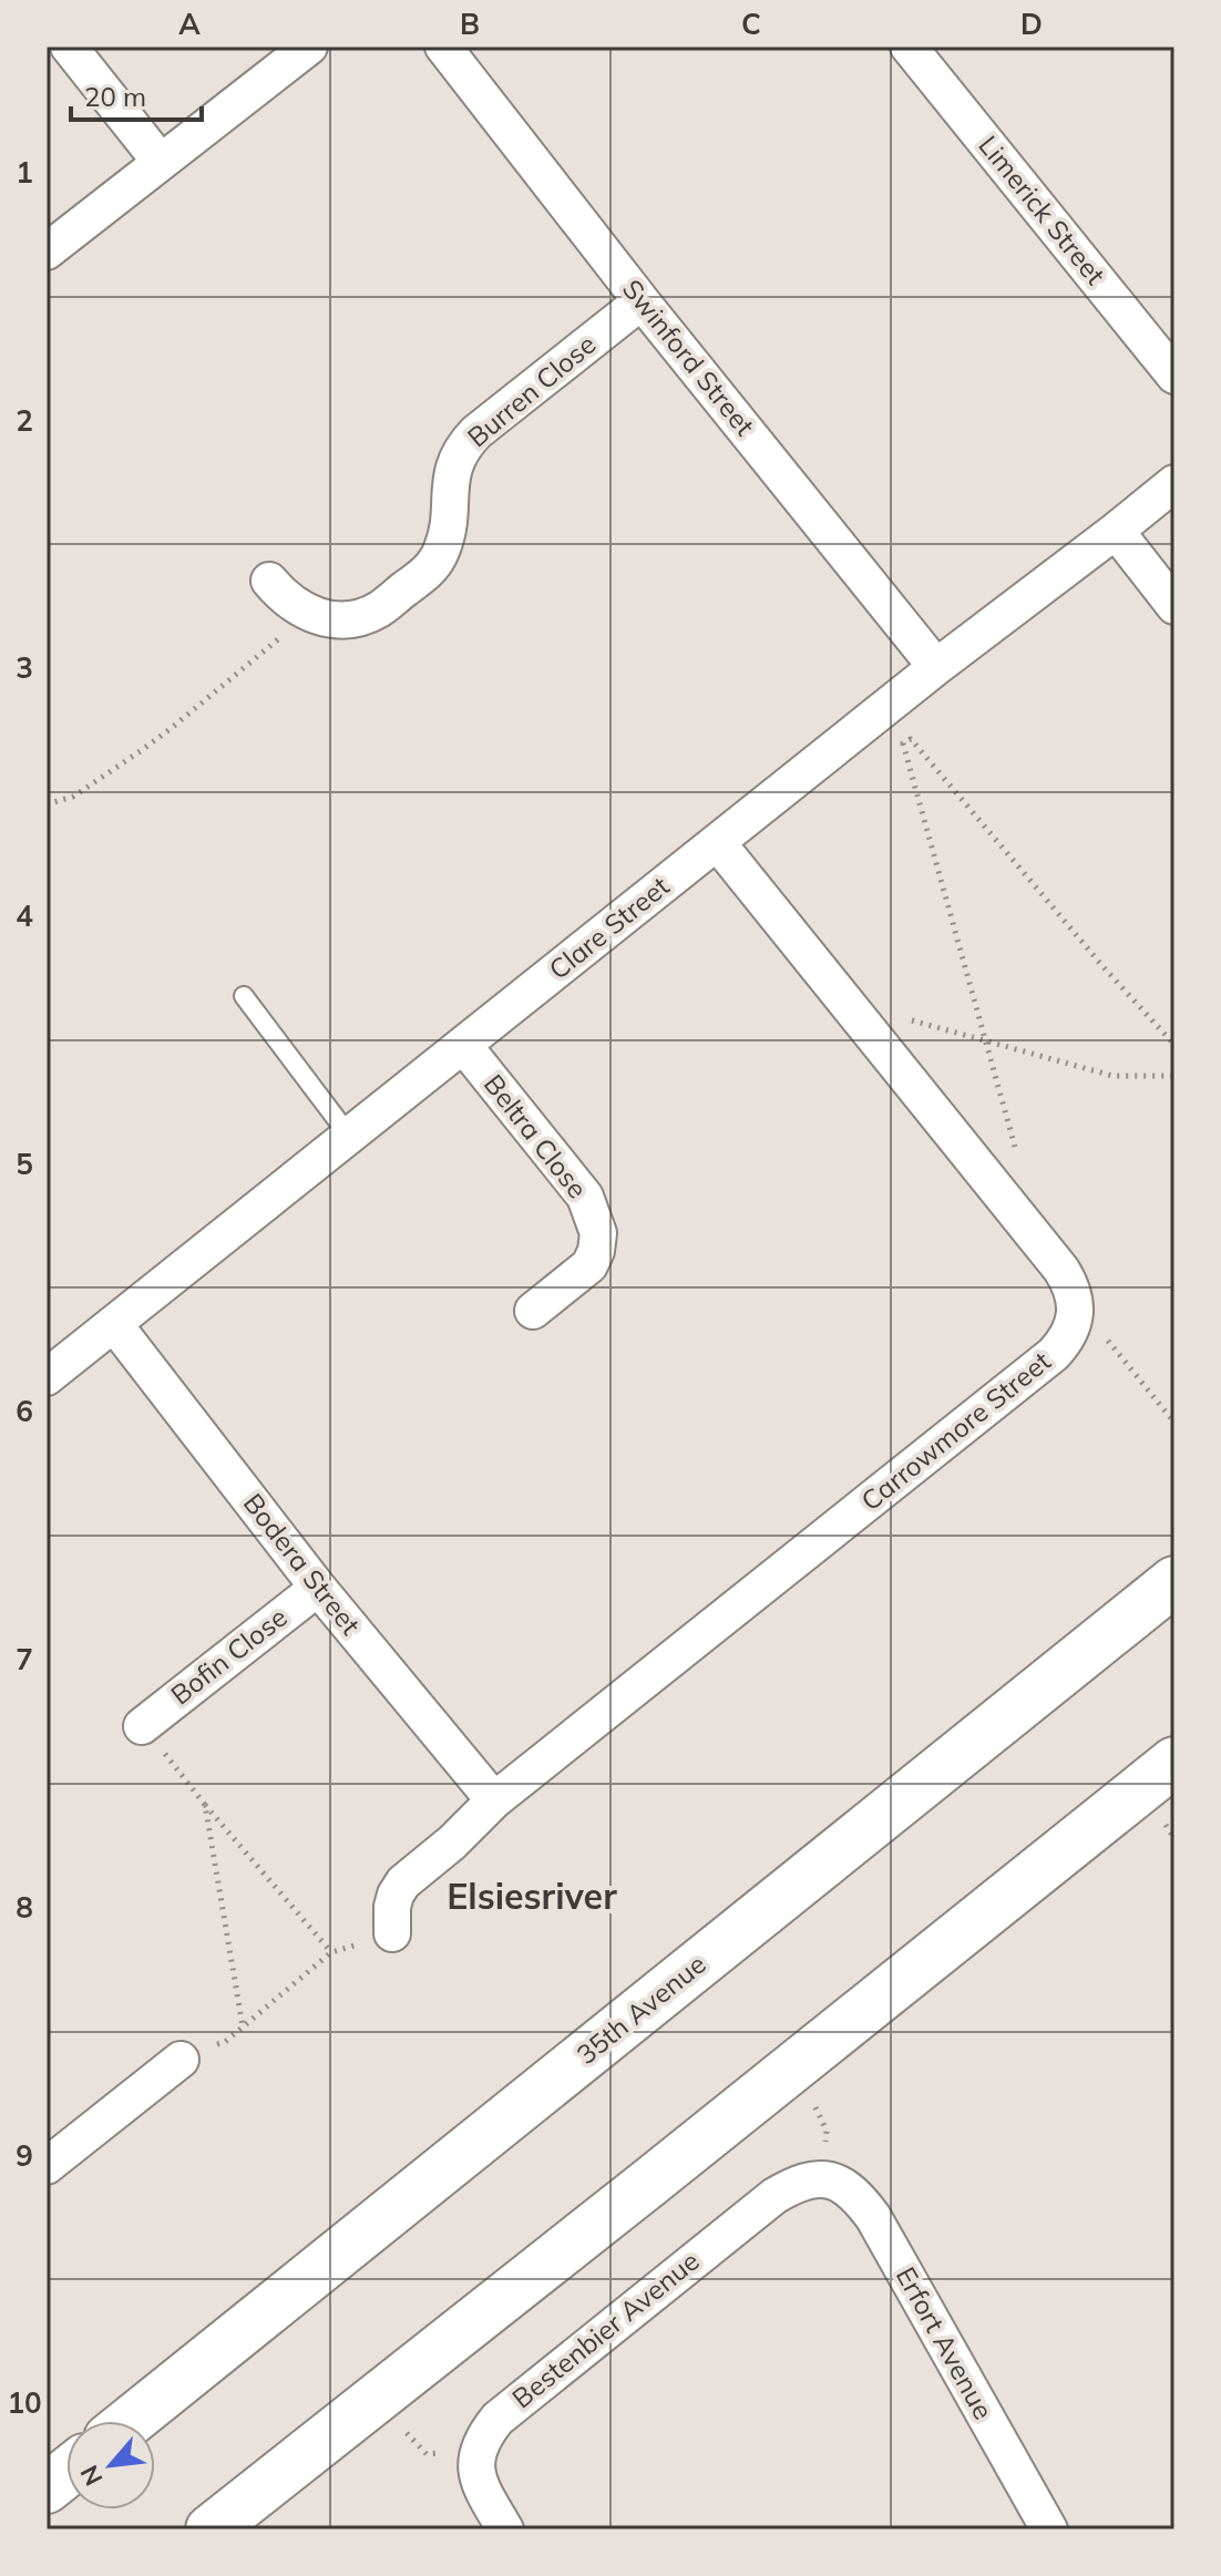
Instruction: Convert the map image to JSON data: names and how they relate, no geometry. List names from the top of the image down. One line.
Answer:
{"streets":{"main road":["35th Avenue"],"street":["Limerick Street","Swinford Street","Burren Close","Clare Street","Beltra Close","Carrowmore Street","Bodera Street","Bofin Close","Bestenbier Avenue","Erfort Avenue"]},"crossings":[["Swinford Street","Burren Close"],["Swinford Street","Clare Street"],["Clare Street","Beltra Close"],["Clare Street","Carrowmore Street"],["Clare Street","Bodera Street"],["Carrowmore Street","Bodera Street"],["Bodera Street","Bofin Close"],["Bestenbier Avenue","Erfort Avenue"]],"districts":["Elsiesriver"],"scale_bar":"20 m","north":"bottom left","grid":{"columns":["A","B","C","D"],"rows":["1","2","3","4","5","6","7","8","9","10"]}}
